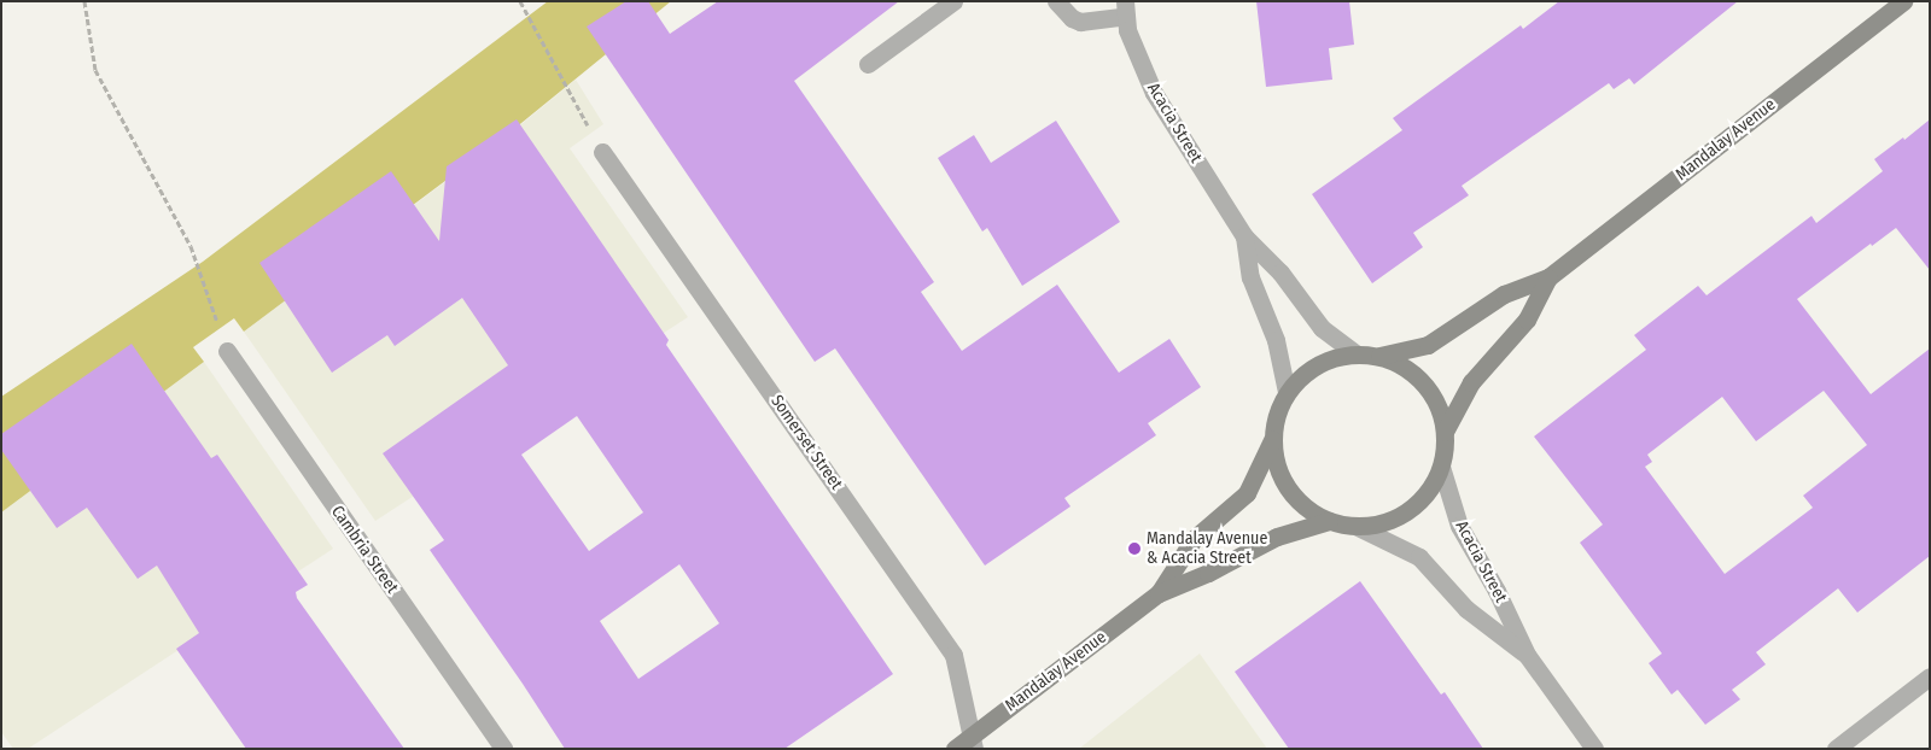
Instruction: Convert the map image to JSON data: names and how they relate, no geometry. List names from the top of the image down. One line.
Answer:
{"streets":{"street":["Acacia Street","Mandalay Avenue","Somerset Street","Cambria Street"]},"crossings":[["Acacia Street","Mandalay Avenue"],["Mandalay Avenue","Somerset Street"]],"places":["Mandalay Avenue & Acacia Street"]}
